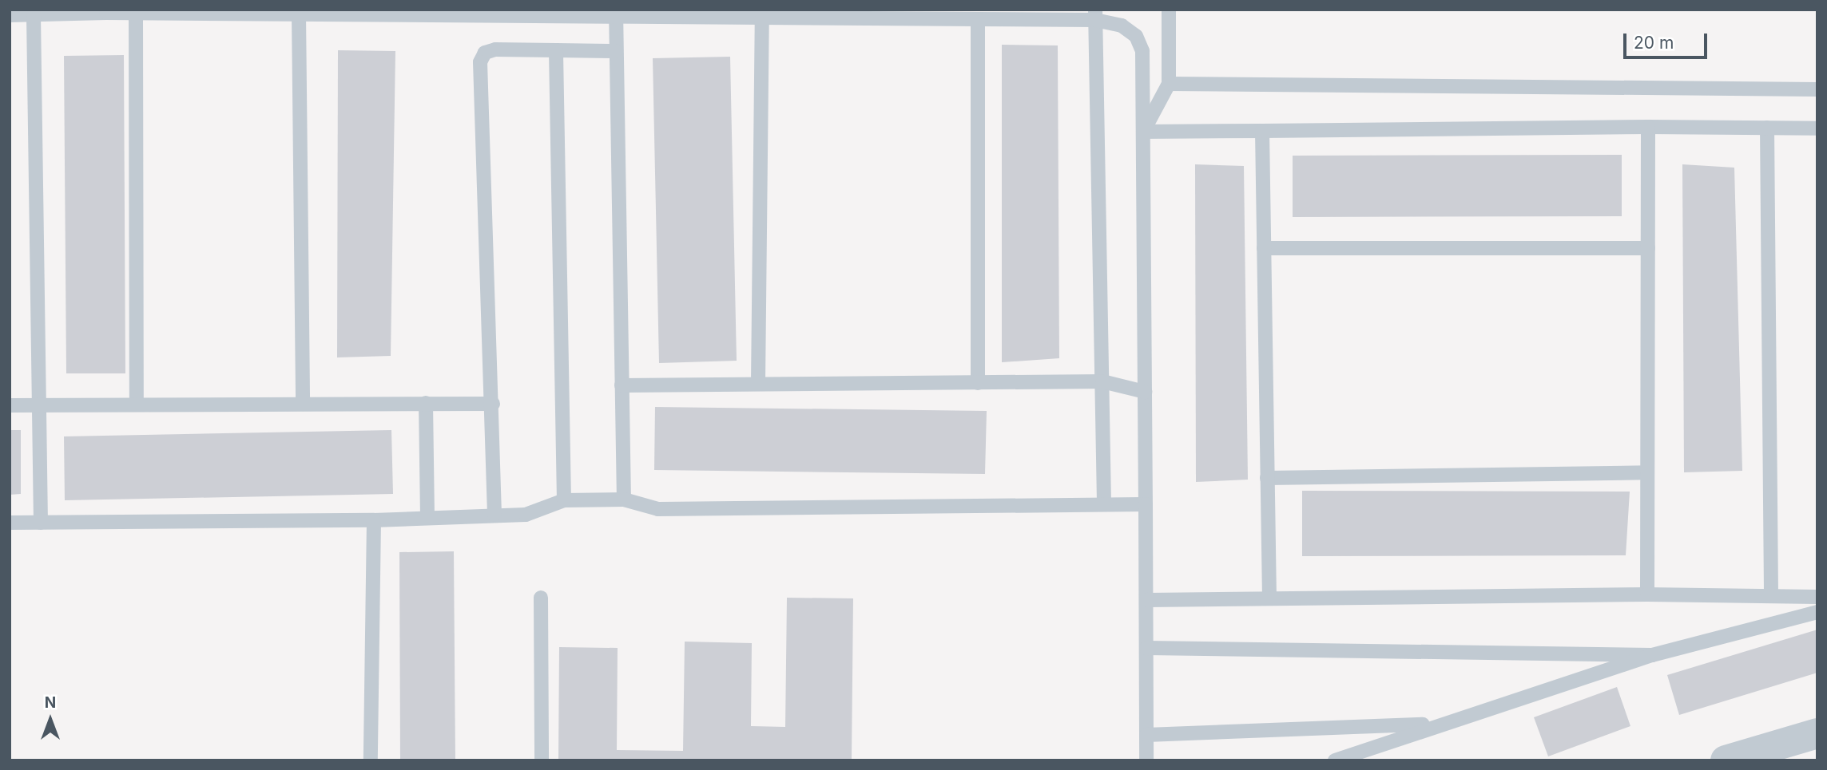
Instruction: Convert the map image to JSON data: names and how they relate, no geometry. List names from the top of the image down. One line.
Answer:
{"scale_bar":"20 m","north":"top"}
